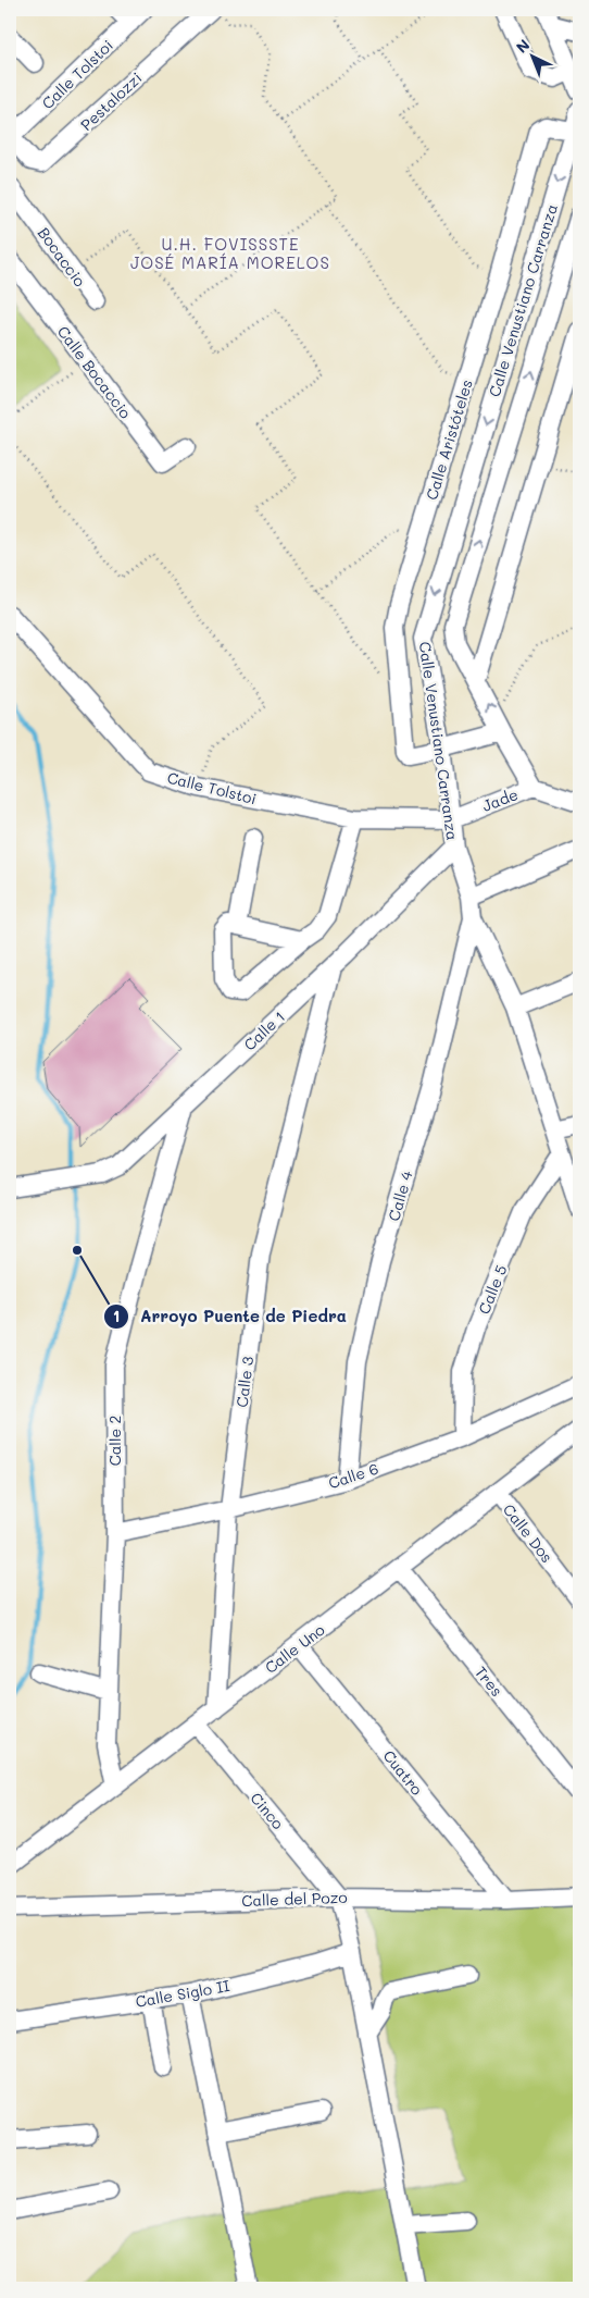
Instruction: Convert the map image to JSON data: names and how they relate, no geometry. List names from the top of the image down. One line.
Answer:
{"streets":{"street":["Calle Tolstoi","Pestalozzi","Bocaccio","Calle Venustiano Carranza","Calle Bocaccio","Calle Aristóteles","Jade","Calle 1","Calle 4","Calle 5","Calle 3","Calle 2","Calle 6","Calle Dos","Calle Uno","Tres","Cuatro","Cinco","Calle del Pozo","Calle Siglo II"]},"crossings":[["Calle Tolstoi","Pestalozzi"],["Calle Tolstoi","Calle Venustiano Carranza"],["Calle Tolstoi","Jade"],["Calle Venustiano Carranza","Calle Aristóteles"],["Calle Venustiano Carranza","Jade"],["Calle Venustiano Carranza","Calle 1"],["Calle Venustiano Carranza","Calle 4"],["Calle Venustiano Carranza","Calle 5"],["Calle 1","Calle 3"],["Calle 1","Calle 2"],["Calle 4","Calle 6"],["Calle 5","Calle 6"],["Calle 3","Calle 6"],["Calle 3","Calle Uno"],["Calle 2","Calle 6"],["Calle 2","Calle Uno"],["Calle Dos","Calle Uno"],["Calle Uno","Tres"],["Calle Uno","Cuatro"],["Calle Uno","Cinco"],["Cuatro","Calle del Pozo"],["Cinco","Calle del Pozo"]],"districts":["U.H. FOVISSSTE JOSÉ MARÍA MORELOS"],"places":["Arroyo Puente de Piedra"],"north":"top left"}
